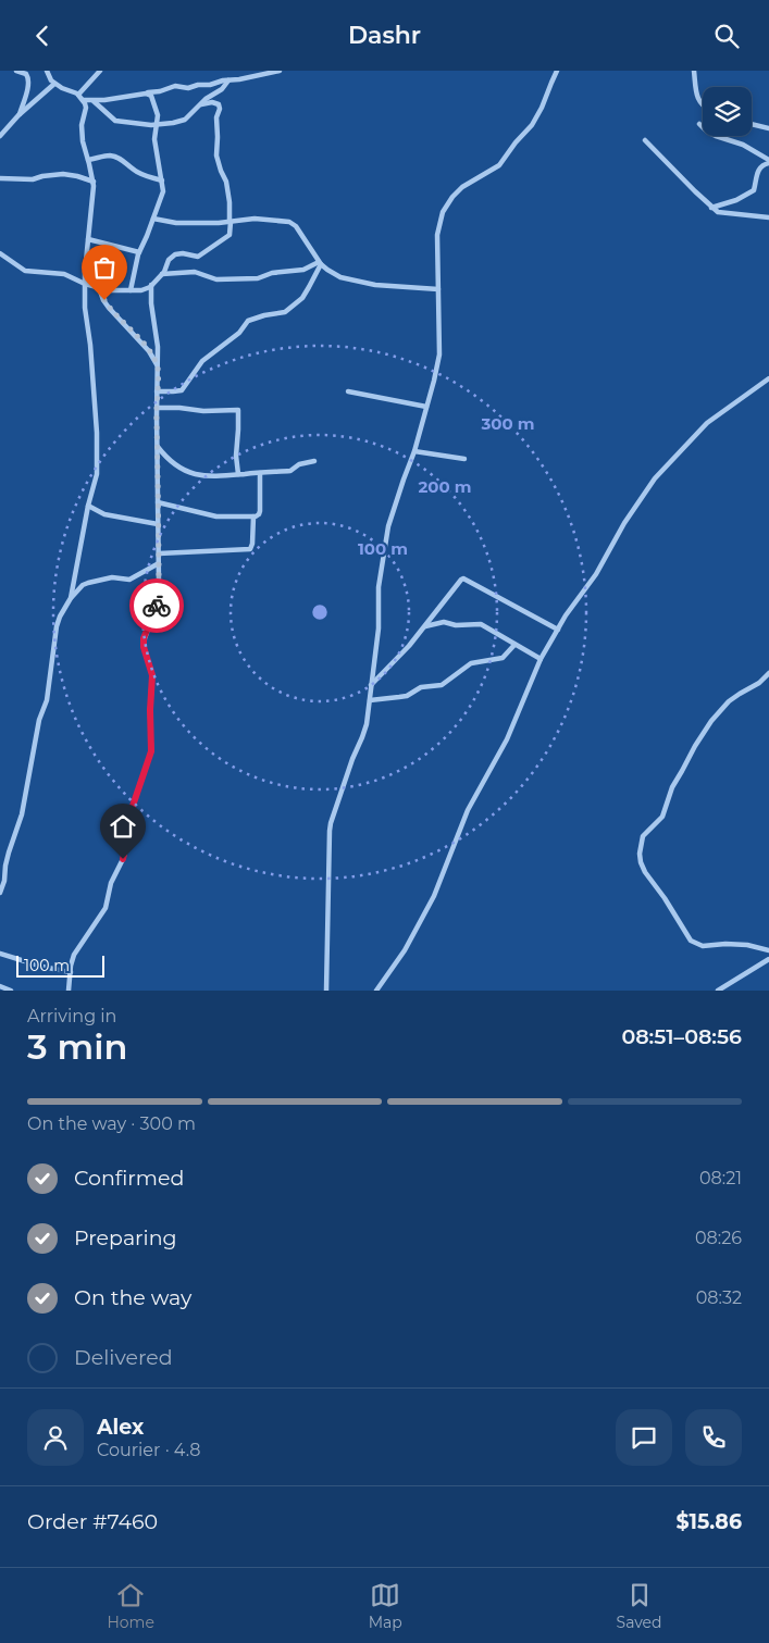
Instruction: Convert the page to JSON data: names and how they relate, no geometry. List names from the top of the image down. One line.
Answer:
{"scale_bar":"100 m","page":{"header":"Dashr","scale":"100 m","heading":["3 min","Arriving in","08:51–08:56"],"panel":["Alex","Courier · 4.8","Order #7460","$15.86"],"bar":"On the way · 300 m","list":[["Confirmed","08:21"],["Preparing","08:26"],["On the way","08:32"],"Delivered"],"tabs":["Home","Map","Saved"]},"rings":["300 m","200 m","100 m"]}
